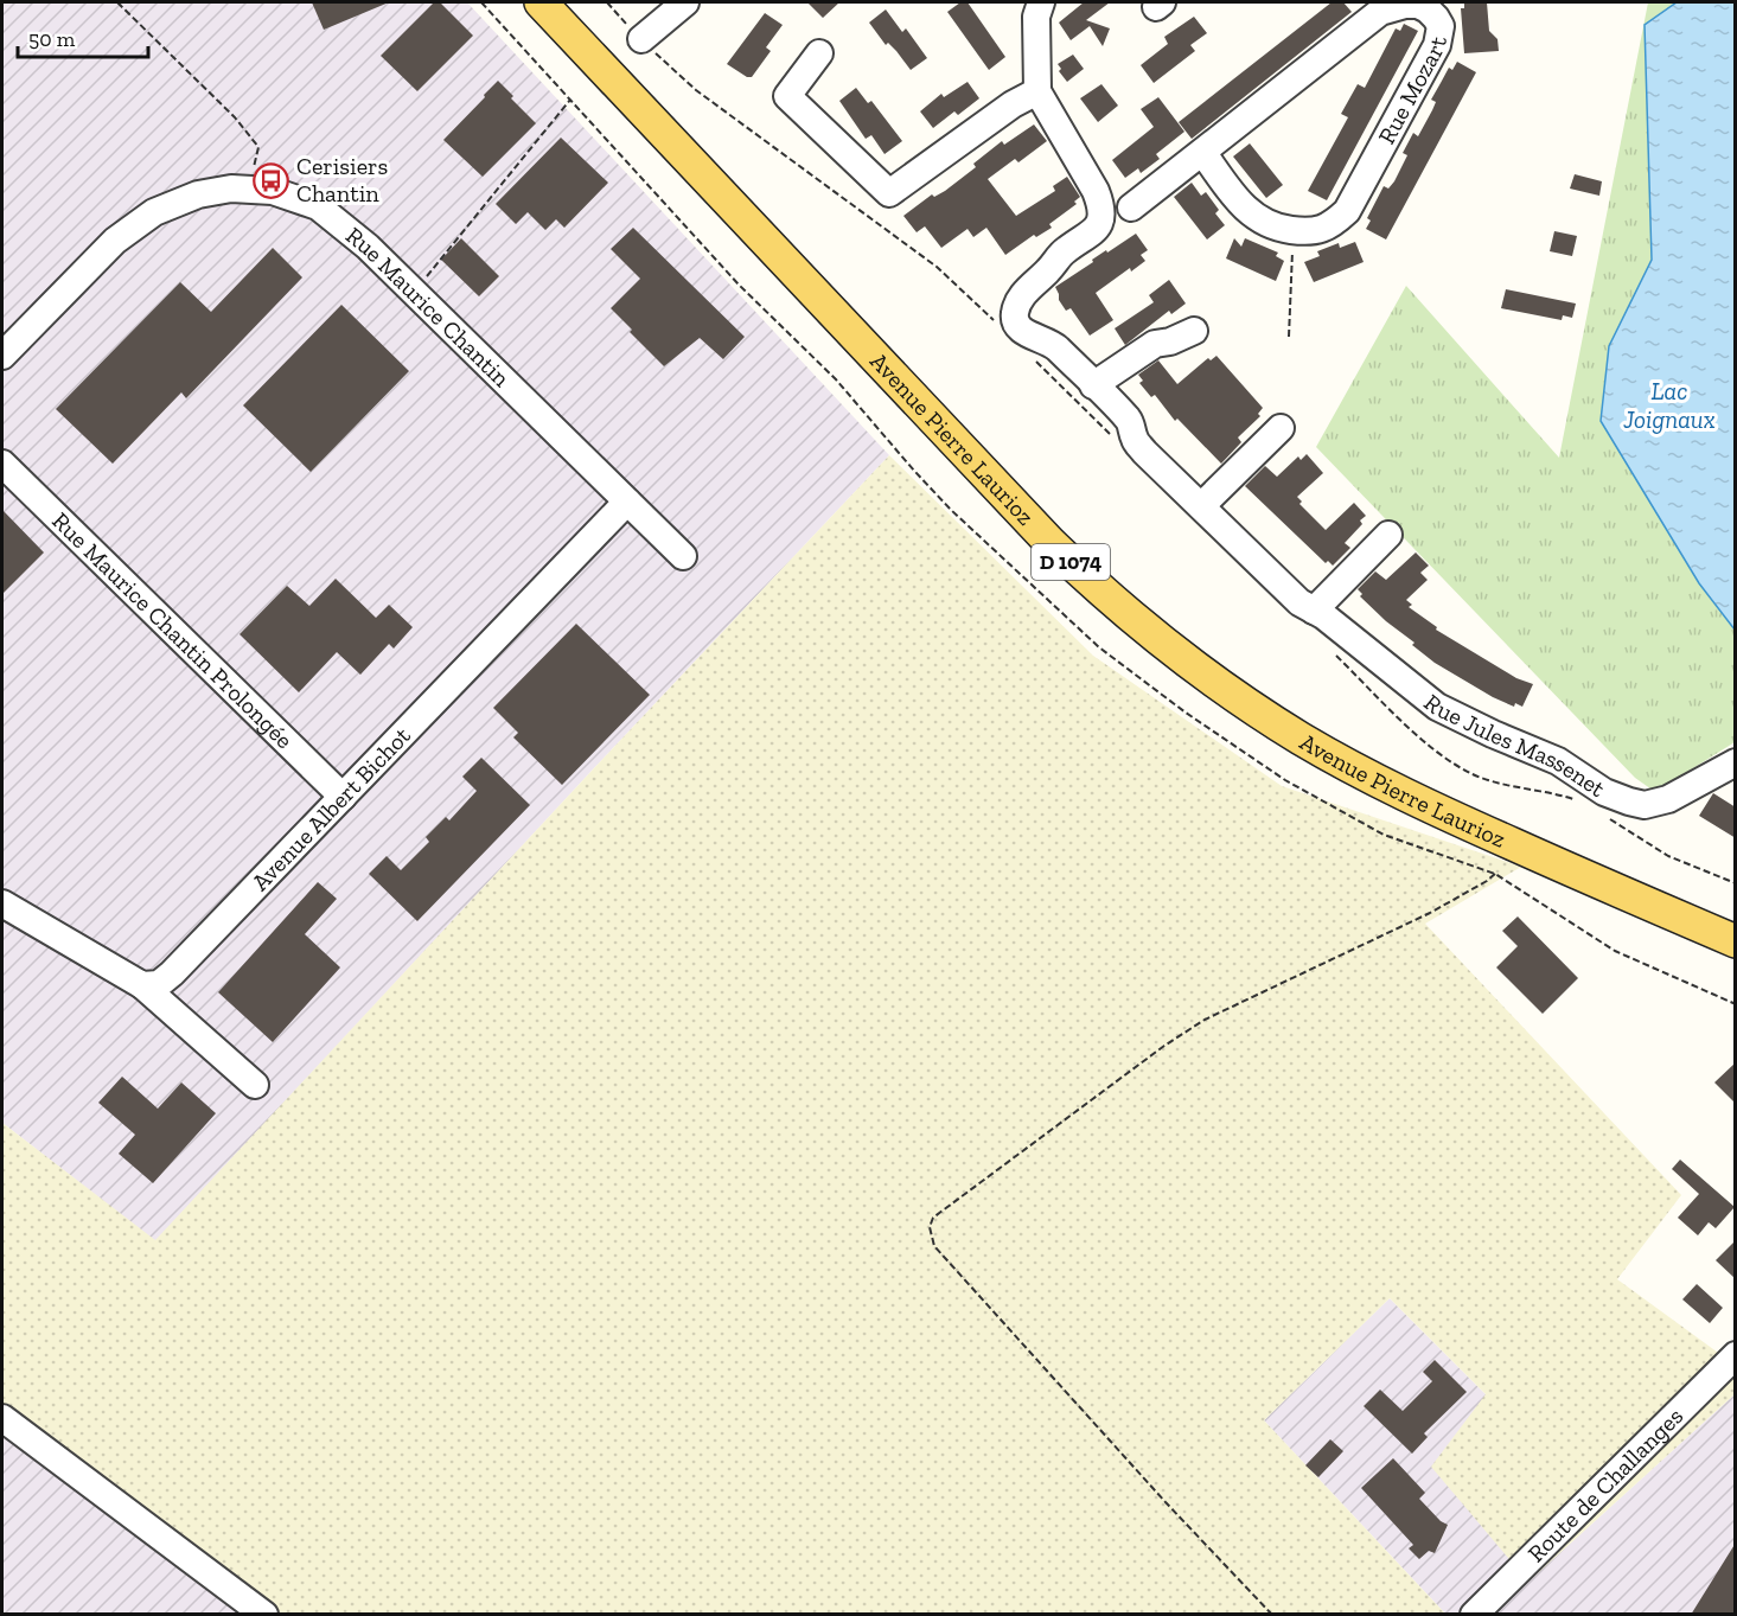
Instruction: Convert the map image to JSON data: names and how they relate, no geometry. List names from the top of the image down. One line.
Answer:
{"streets":{"main road":["Avenue Pierre Laurioz","D 1074"],"street":["Rue Mozart","Rue Maurice Chantin","Rue Maurice Chantin Prolongée","Rue Jules Massenet","Avenue Albert Bichot","Route de Challanges"]},"crossings":[["Rue Maurice Chantin","Avenue Albert Bichot"],["Rue Maurice Chantin Prolongée","Avenue Albert Bichot"]],"water":["Lac Joignaux"],"places":{"bus stop":["Cerisiers Chantin"]},"scale_bar":"50 m"}
